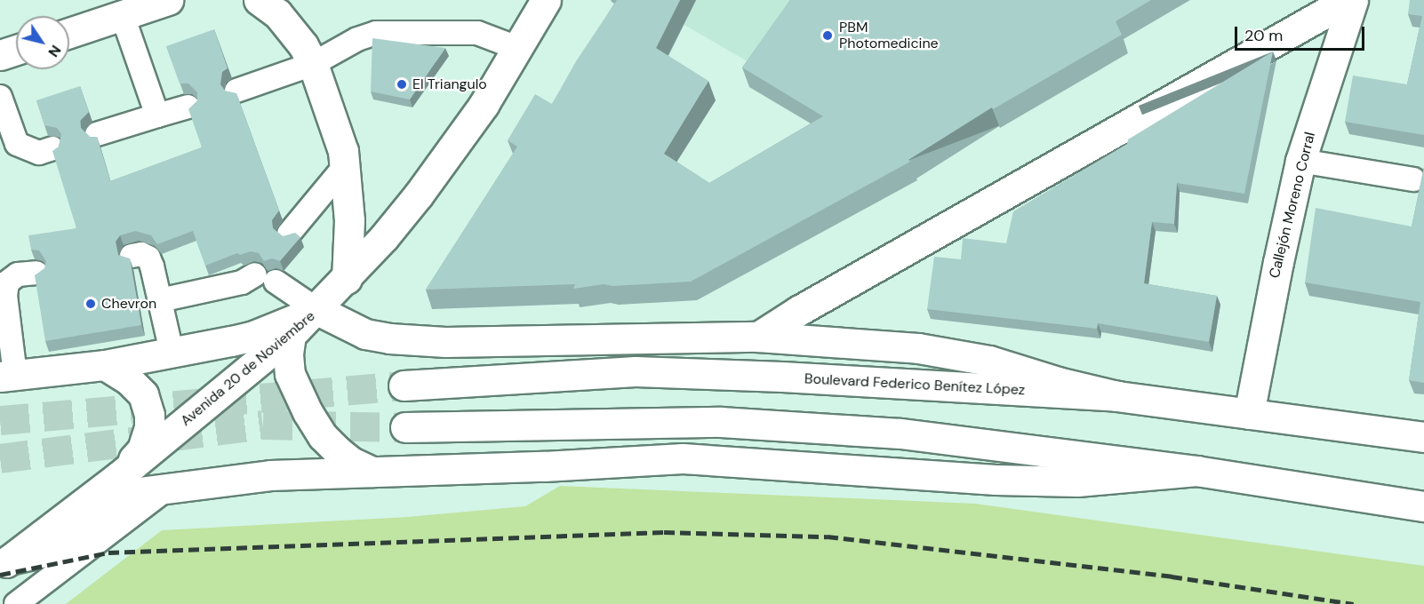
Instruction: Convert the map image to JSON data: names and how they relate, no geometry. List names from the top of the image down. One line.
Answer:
{"streets":{"main road":["Callejón Moreno Corral","Avenida 20 de Noviembre","Boulevard Federico Benítez López"]},"crossings":[["Callejón Moreno Corral","Boulevard Federico Benítez López"]],"places":["PBM Photomedicine","El Triangulo","Chevron"],"scale_bar":"20 m","north":"bottom right"}
